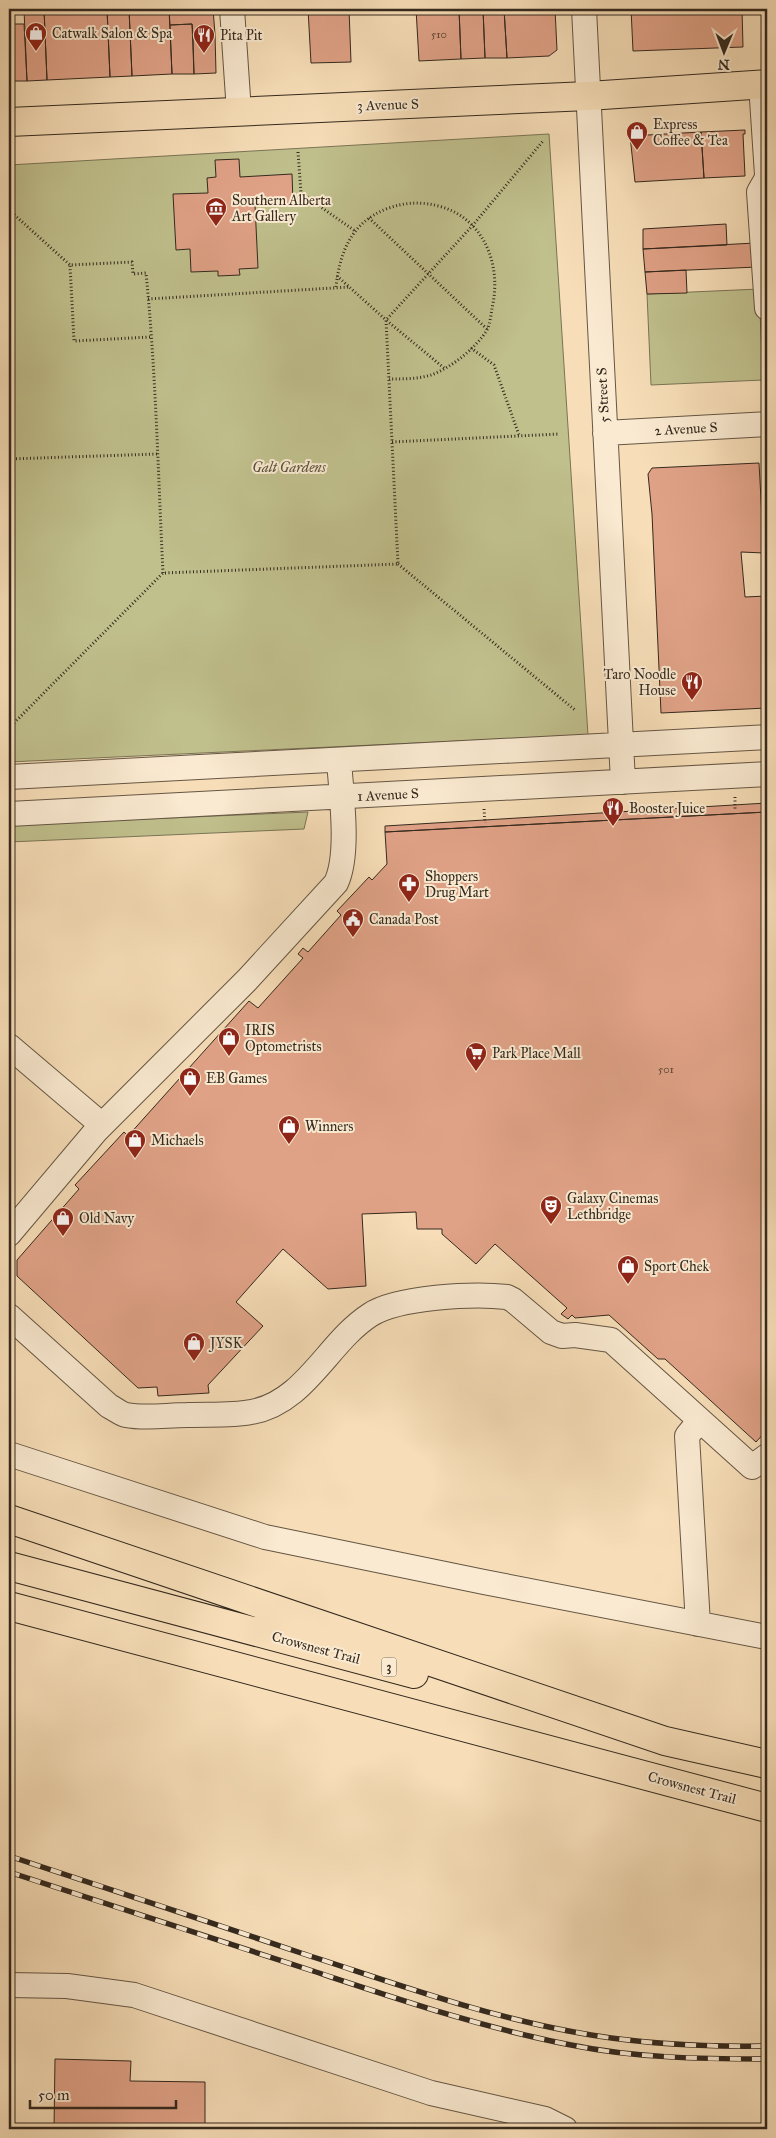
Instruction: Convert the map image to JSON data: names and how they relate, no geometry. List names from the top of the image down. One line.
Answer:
{"streets":{"main road":["3 Avenue S","Crowsnest Trail","3"],"street":["5 Street S","2 Avenue S","1 Avenue S"]},"crossings":[["3 Avenue S","5 Street S"],["5 Street S","2 Avenue S"],["5 Street S","1 Avenue S"]],"parks":["Galt Gardens"],"places":{"shop":["Catwalk Salon & Spa","Express Coffee & Tea","IRIS Optometrists","EB Games","Winners","Michaels","Old Navy","Sport Chek","JYSK"],"restaurant":["Pita Pit","Taro Noodle House","Booster Juice"],"museum":["Southern Alberta Art Gallery"],"pharmacy":["Shoppers Drug Mart"],"public building":["Canada Post"],"supermarket":["Park Place Mall"],"theatre":["Galaxy Cinemas Lethbridge"]},"house_numbers":["510","501"],"scale_bar":"50 m","north":"bottom"}
